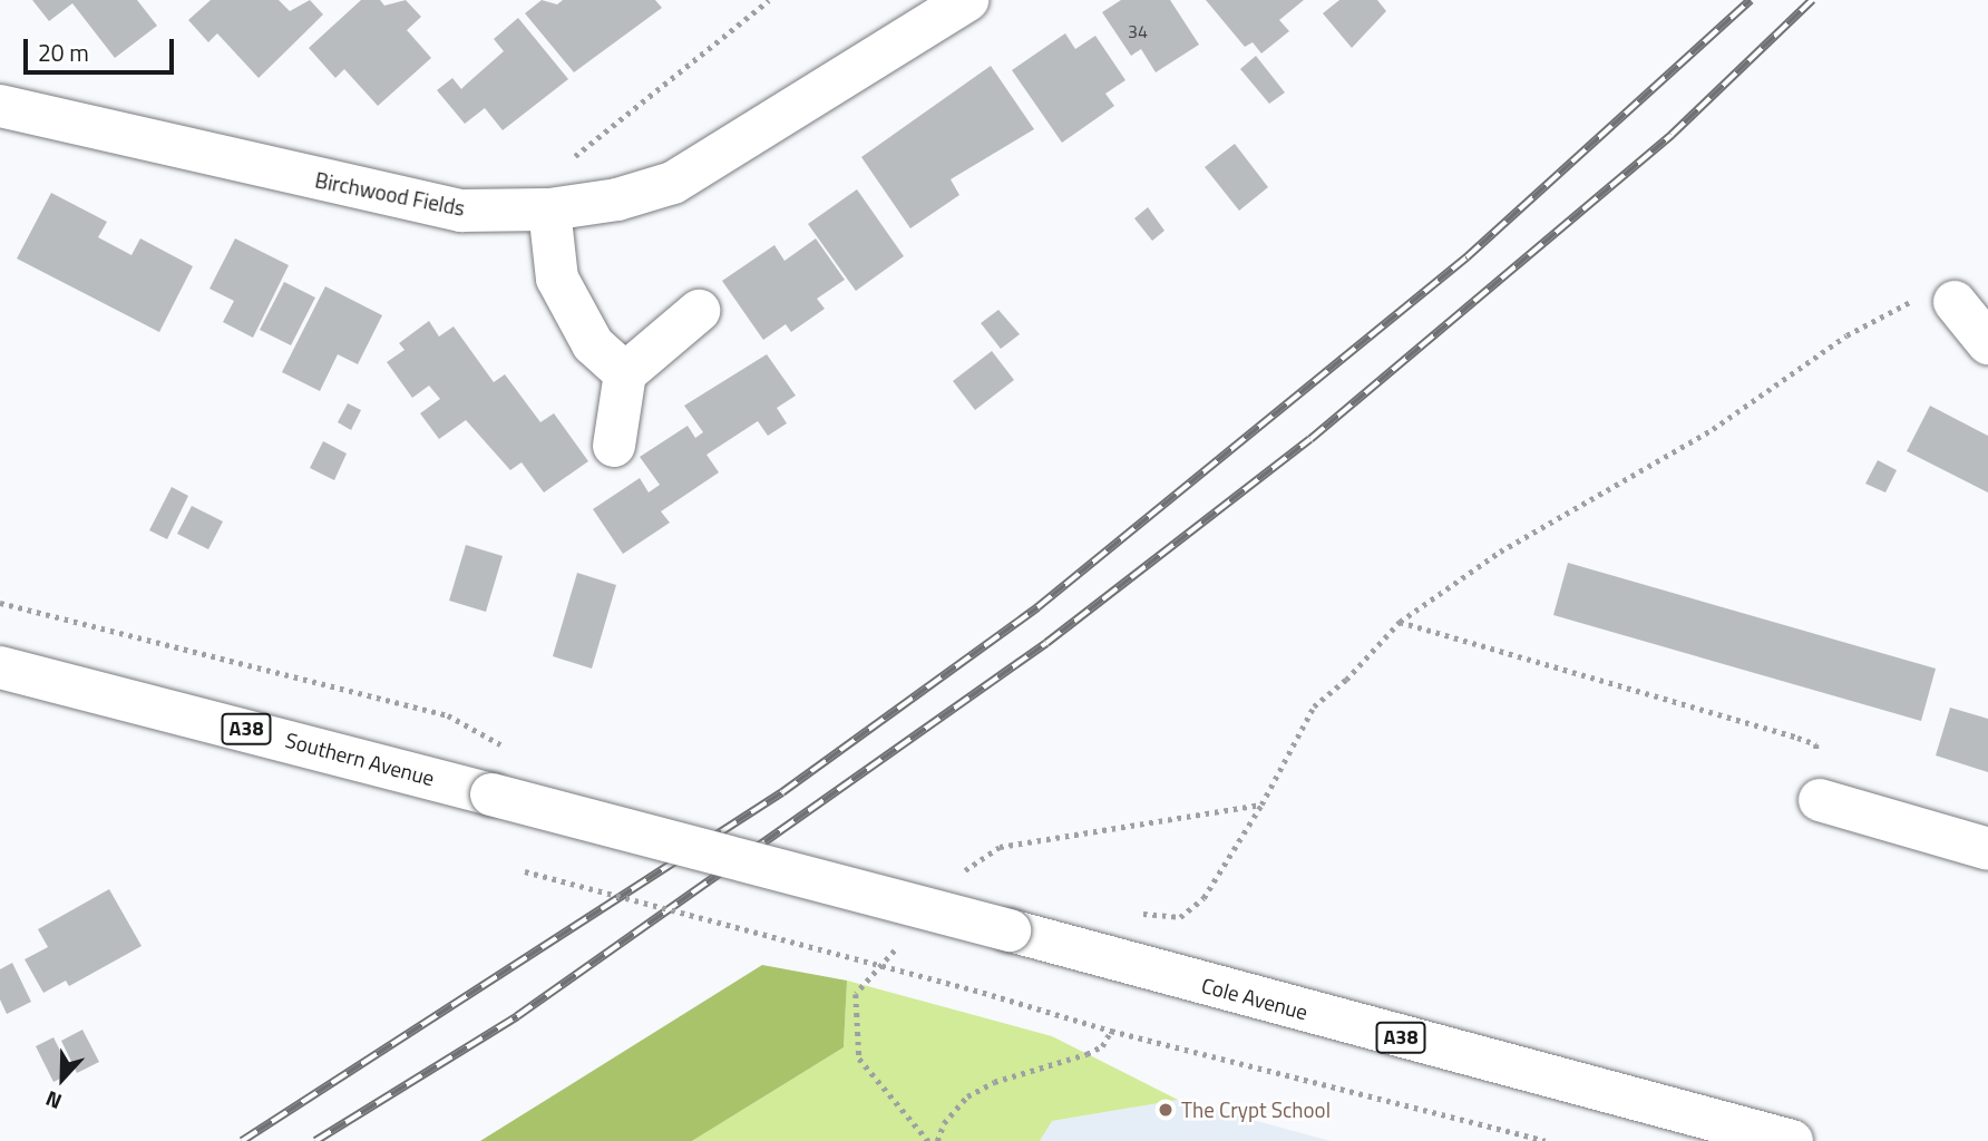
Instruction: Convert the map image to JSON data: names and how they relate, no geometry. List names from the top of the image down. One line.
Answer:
{"streets":{"main road":["Birchwood Fields","A38","Southern Avenue","Cole Avenue"]},"crossings":[["Southern Avenue","Cole Avenue"]],"places":["The Crypt School"],"house_numbers":["34"],"scale_bar":"20 m","north":"bottom"}
